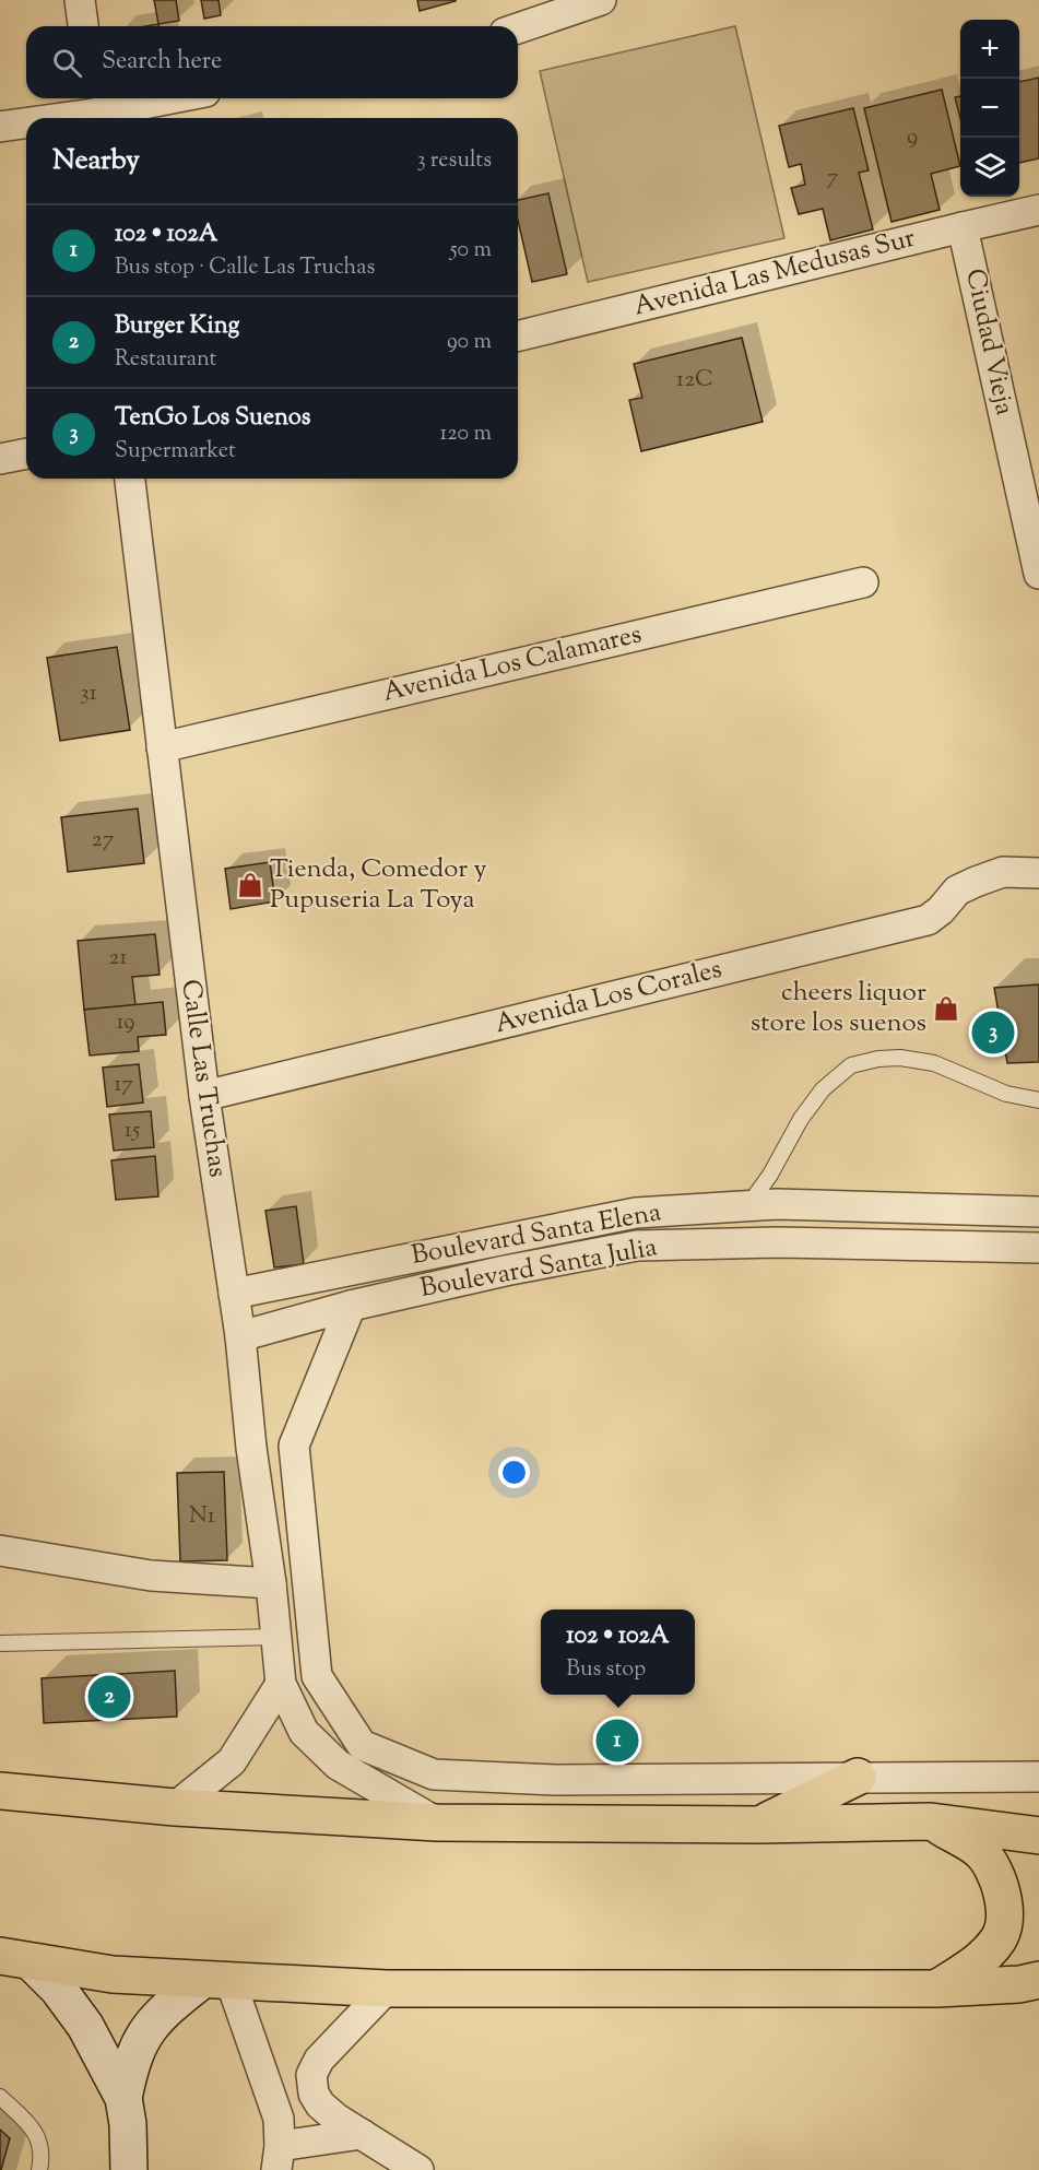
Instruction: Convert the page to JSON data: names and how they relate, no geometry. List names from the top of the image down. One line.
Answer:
{"streets":{"street":["Avenida Las Medusas Sur","Ciudad Vieja","Avenida Los Calamares","Avenida Los Corales","Calle Las Truchas","Boulevard Santa Elena","Boulevard Santa Julia"]},"crossings":[["Avenida Las Medusas Sur","Ciudad Vieja"],["Avenida Los Calamares","Calle Las Truchas"],["Avenida Los Corales","Calle Las Truchas"],["Calle Las Truchas","Boulevard Santa Elena"],["Calle Las Truchas","Boulevard Santa Julia"]],"places":{"shop":["Tienda, Comedor y Pupuseria La Toya","cheers liquor store los suenos"]},"house_numbers":["9","7","12C","31","27","21","19","17","15","N1"],"page":{"map_buttons":["+","−"],"search":"Search here","heading":["Nearby","3 results"],"list":[{"mark":"1","name":"102 • 102A","note":"Bus stop · Calle Las Truchas","value":"50 m"},{"mark":"2","name":"Burger King","note":"Restaurant","value":"90 m"},{"mark":"3","name":"TenGo Los Suenos","note":"Supermarket","value":"120 m"}],"pins":["3","2","1"],"popup":["102 • 102A","Bus stop"]}}
